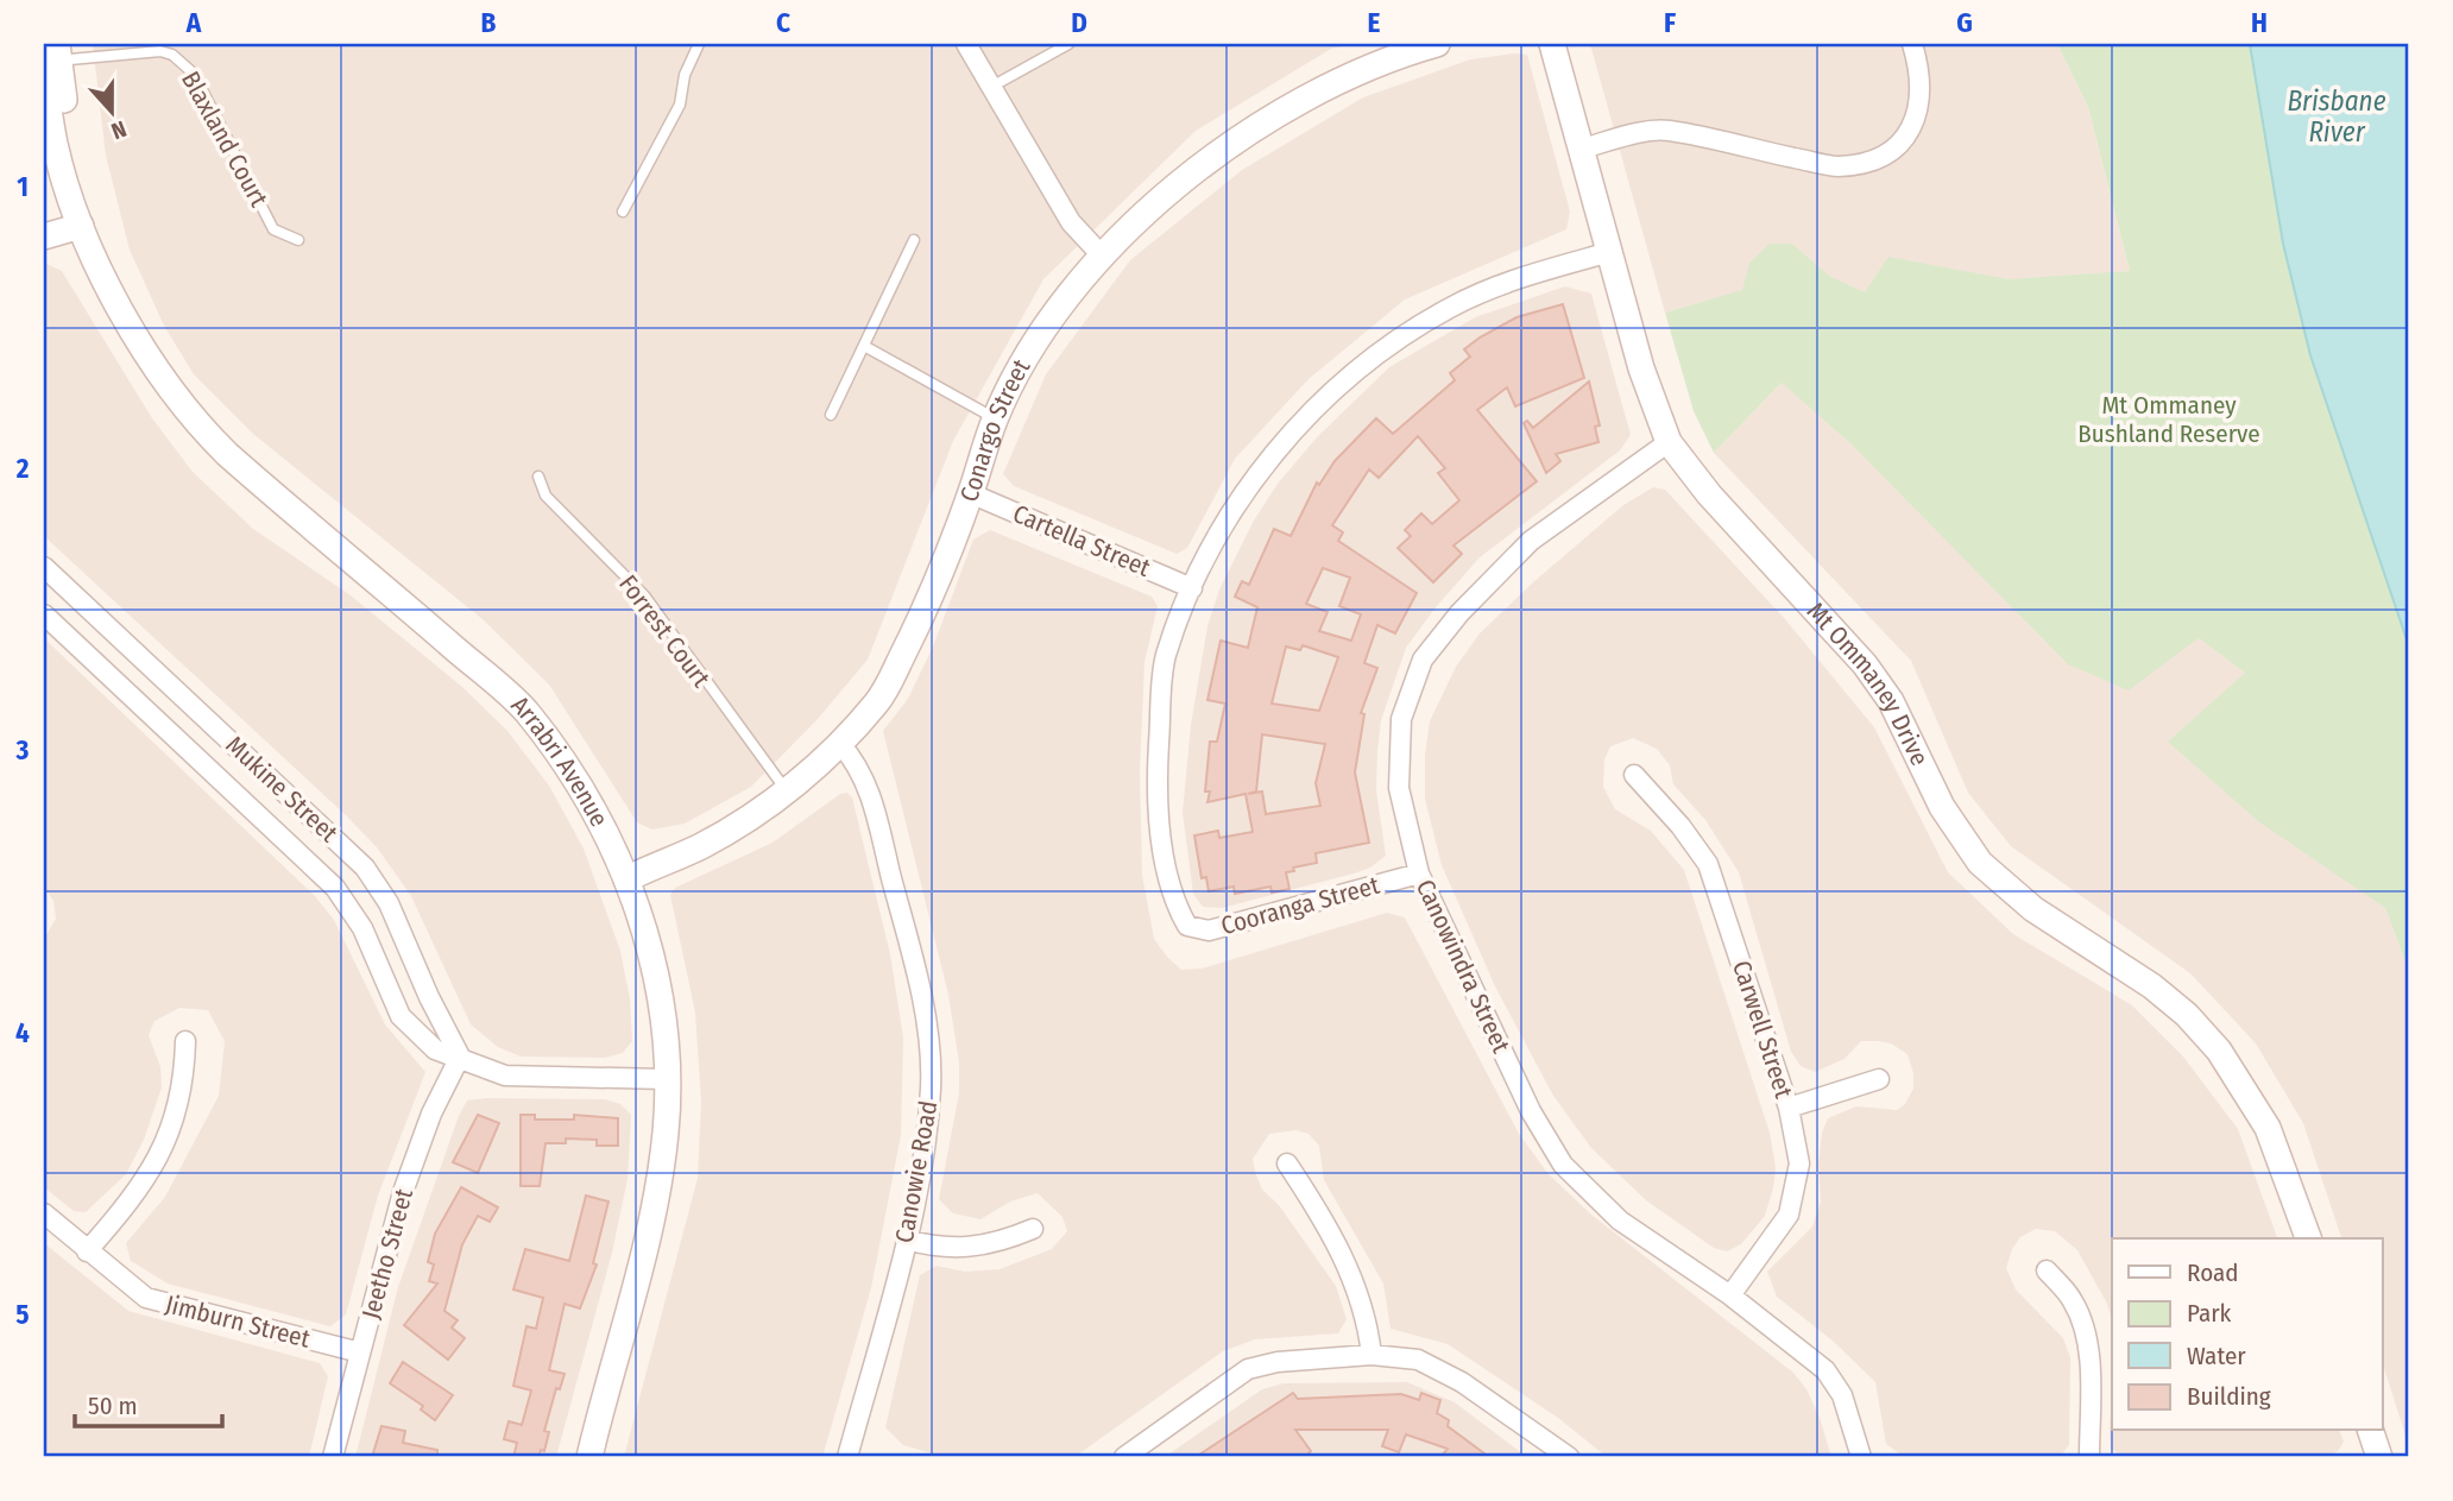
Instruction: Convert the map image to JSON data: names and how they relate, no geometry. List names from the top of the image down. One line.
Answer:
{"streets":{"street":["Conargo Street","Cartella Street","Mt Ommaney Drive","Arrabri Avenue","Mukine Street","Cooranga Street","Canowindra Street","Carwell Street","Canowie Road","Jeetho Street","Jimburn Street"],"lane":["Blaxland Court","Forrest Court"]},"crossings":[["Blaxland Court","Arrabri Avenue"],["Conargo Street","Cartella Street"],["Conargo Street","Forrest Court"],["Conargo Street","Arrabri Avenue"],["Conargo Street","Canowie Road"],["Cartella Street","Cooranga Street"],["Mt Ommaney Drive","Cooranga Street"],["Mt Ommaney Drive","Canowindra Street"],["Arrabri Avenue","Mukine Street"],["Mukine Street","Jeetho Street"],["Cooranga Street","Canowindra Street"],["Canowindra Street","Carwell Street"],["Jeetho Street","Jimburn Street"]],"water":["Brisbane River"],"parks":["Mt Ommaney Bushland Reserve"],"legend":["Road","Park","Water","Building"],"scale_bar":"50 m","north":"bottom","grid":{"columns":["A","B","C","D","E","F","G","H"],"rows":["1","2","3","4","5"]}}
